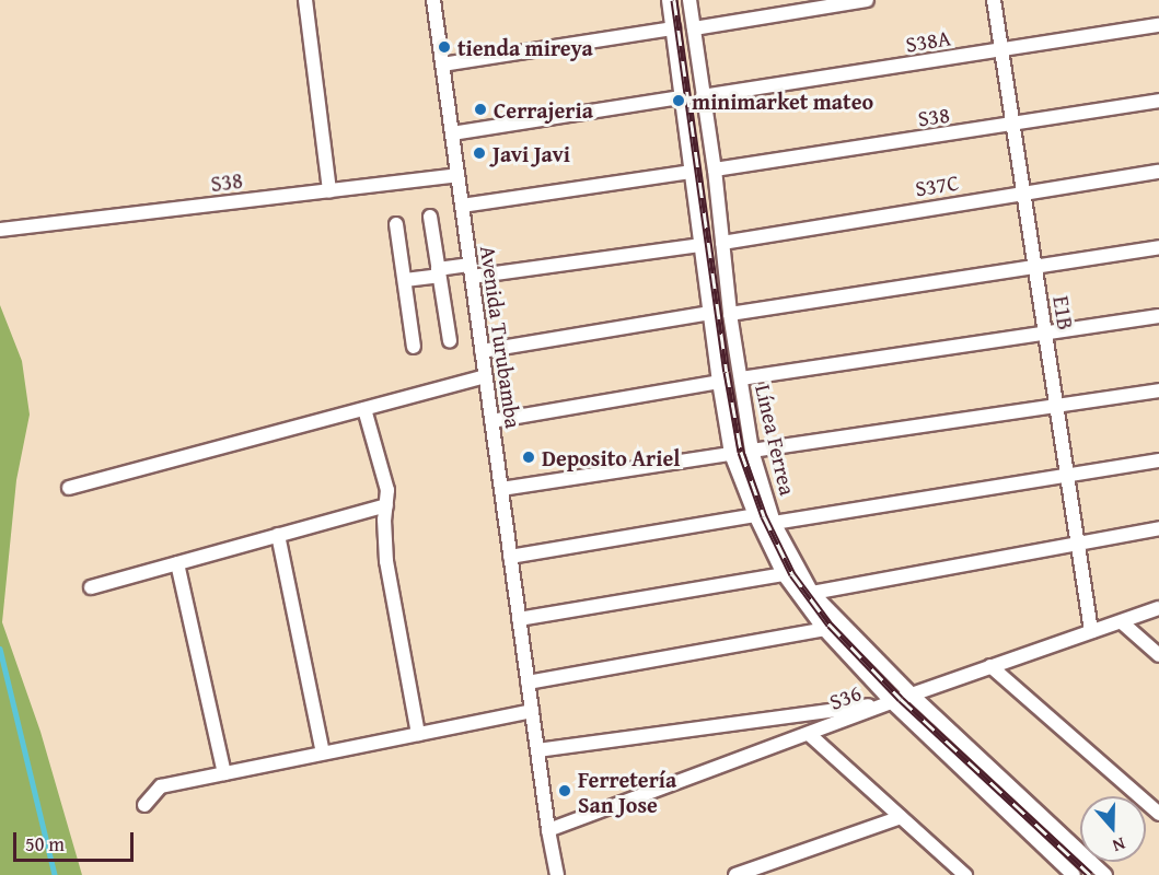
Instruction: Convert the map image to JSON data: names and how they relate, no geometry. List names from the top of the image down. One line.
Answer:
{"streets":{"street":["S38A","S38","S37C","E1B","Avenida Turubamba","Línea Ferrea","S36"]},"crossings":[["S38A","E1B"],["S38A","Línea Ferrea"],["S38","E1B"],["S38","Avenida Turubamba"],["S38","Línea Ferrea"],["S37C","E1B"],["S37C","Línea Ferrea"],["E1B","S36"],["Avenida Turubamba","S36"],["Línea Ferrea","S36"]],"places":["tienda mireya","minimarket mateo","Cerrajeria","Javi Javi","Deposito Ariel","Ferretería San Jose"],"scale_bar":"50 m","north":"bottom"}
